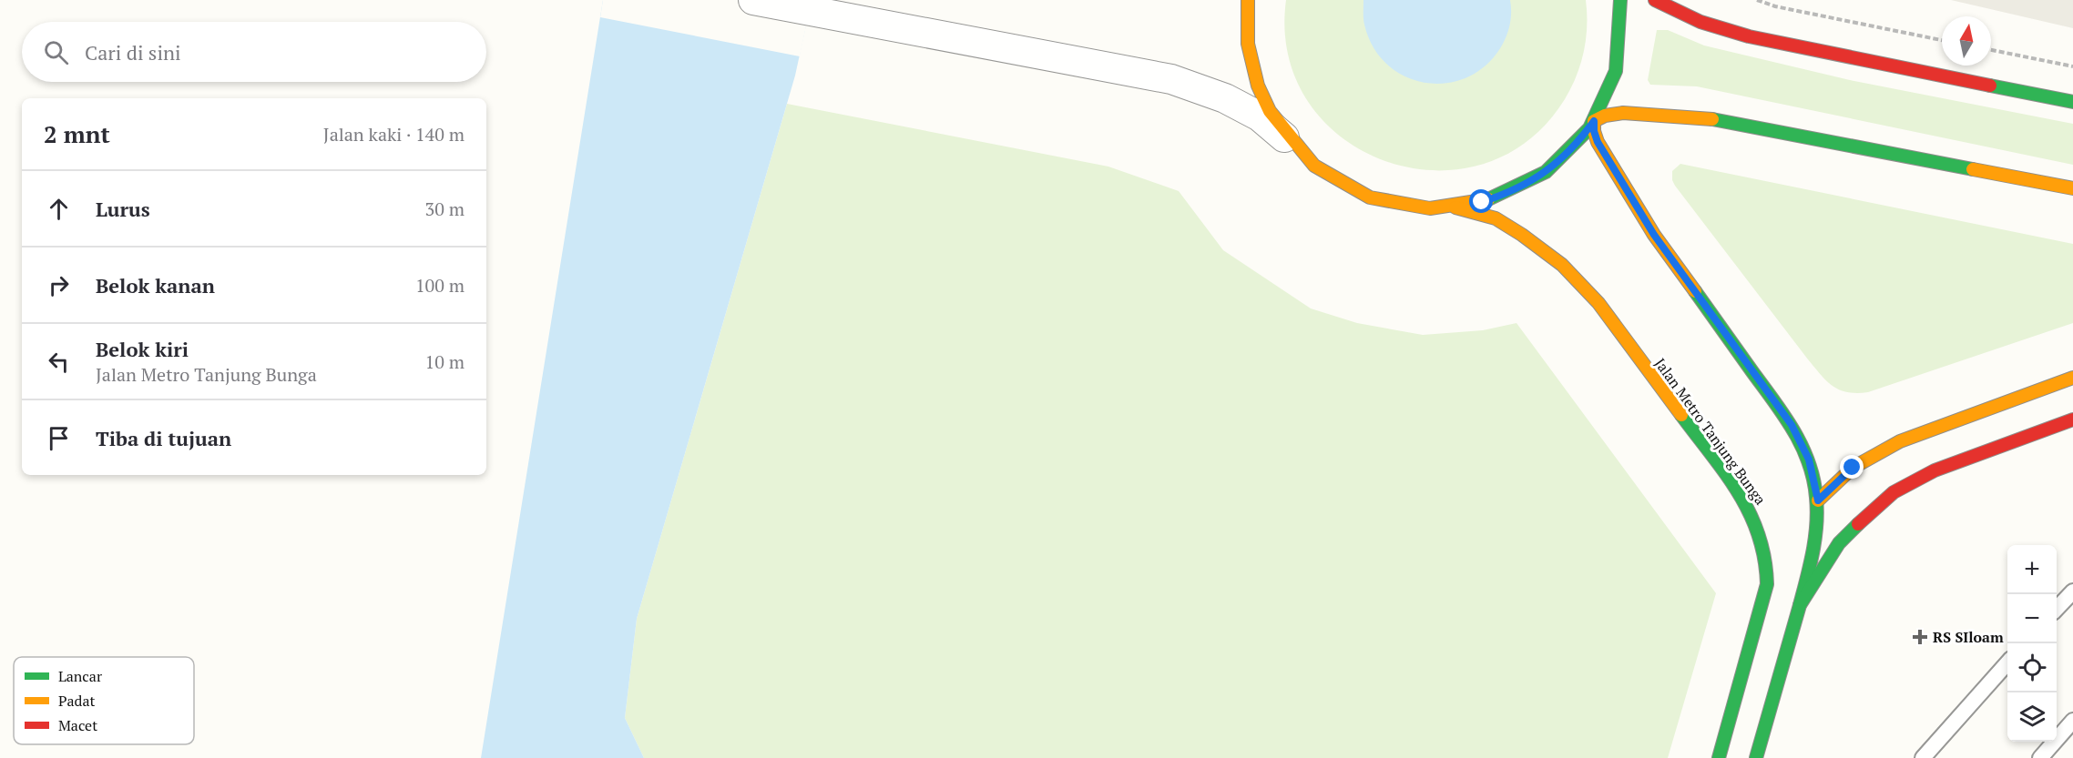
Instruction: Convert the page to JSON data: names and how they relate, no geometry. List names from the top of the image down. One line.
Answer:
{"streets":{"main road":["Jalan Metro Tanjung Bunga"]},"places":{"health":["RS SIloam"]},"legend":["Lancar","Padat","Macet"],"north":"top","page":{"search":"Cari di sini","heading":["2 mnt","Jalan kaki · 140 m"],"list":[["Lurus","30 m"],["Belok kanan","100 m"],["Belok kiri","Jalan Metro Tanjung Bunga","10 m"],"Tiba di tujuan"],"map_buttons":["+","−"]}}
